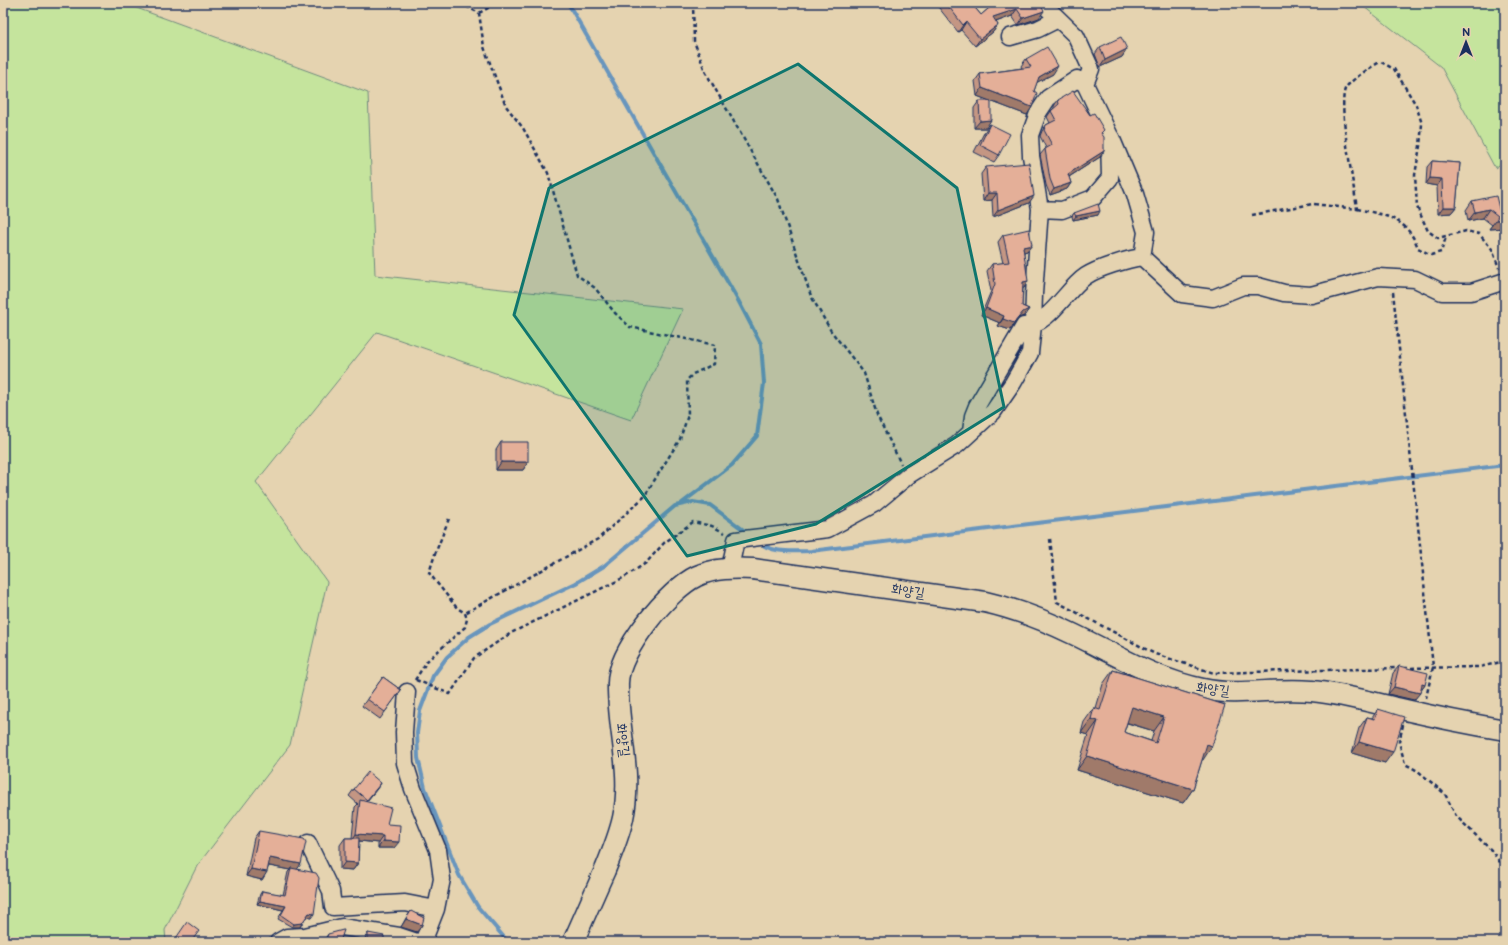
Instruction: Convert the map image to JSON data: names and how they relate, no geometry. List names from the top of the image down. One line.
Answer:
{"streets":{"street":["화양길"]},"north":"top"}
